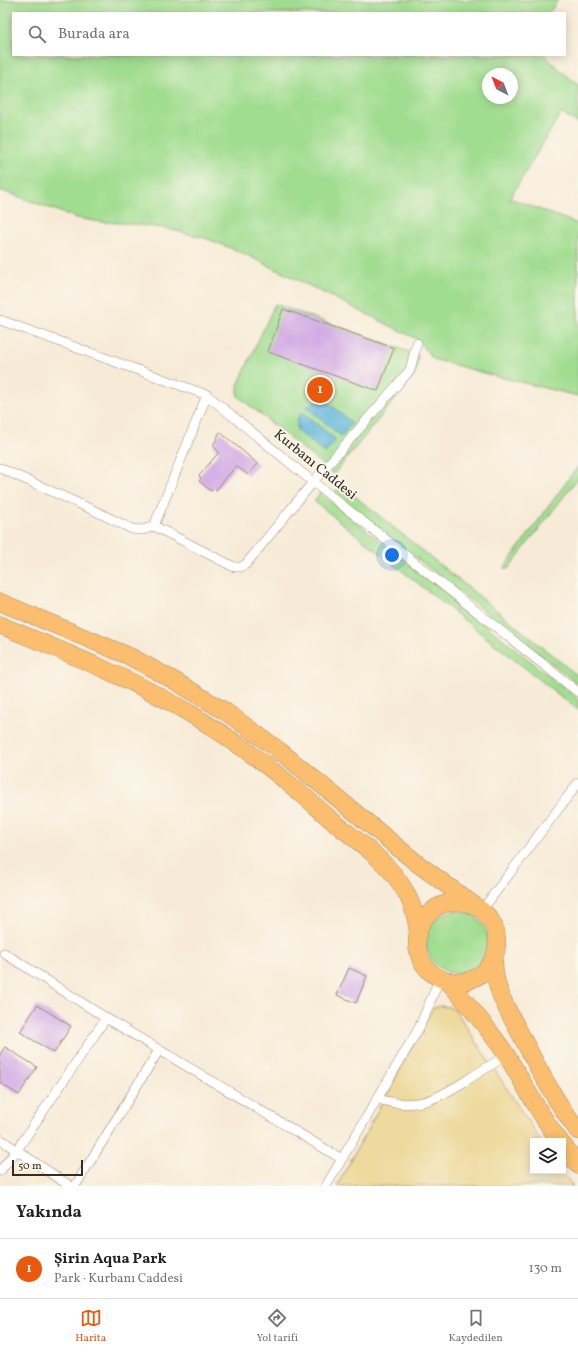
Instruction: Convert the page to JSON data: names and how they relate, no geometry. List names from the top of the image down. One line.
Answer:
{"streets":{"street":["Kurbanı Caddesi"]},"scale_bar":"50 m","north":"top left","page":{"search":"Burada ara","pins":"1","scale":"50 m","heading":"Yakında","list":[{"mark":"1","name":"Şirin Aqua Park","note":"Park · Kurbanı Caddesi","value":"130 m"}],"nav":["Harita","Yol tarifi","Kaydedilen"]}}
